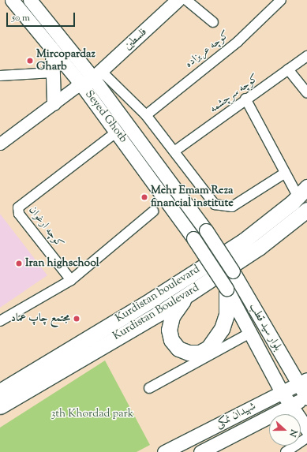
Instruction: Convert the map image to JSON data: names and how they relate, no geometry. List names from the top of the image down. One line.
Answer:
{"streets":{"main road":["فلسطین","Seyed Ghotb","Kurdistan boulevard","Kurdistan Boulevard","بلوار سید قطب","شهیدان نمکی"],"street":["کوچه عربزاده","کوچه سرچشمه","کوچه ارغوان"]},"crossings":[["فلسطین","Seyed Ghotb"],["Seyed Ghotb","کوچه ارغوان"],["Seyed Ghotb","Kurdistan Boulevard"],["Seyed Ghotb","بلوار سید قطب"],["Kurdistan Boulevard","بلوار سید قطب"],["بلوار سید قطب","شهیدان نمکی"]],"parks":["3th Khordad park"],"places":["Mircopardaz Gharb","Mehr Emam Reza financial institute","Iran highschool","مجتمع چاپ عماد"],"scale_bar":"50 m","north":"right"}
